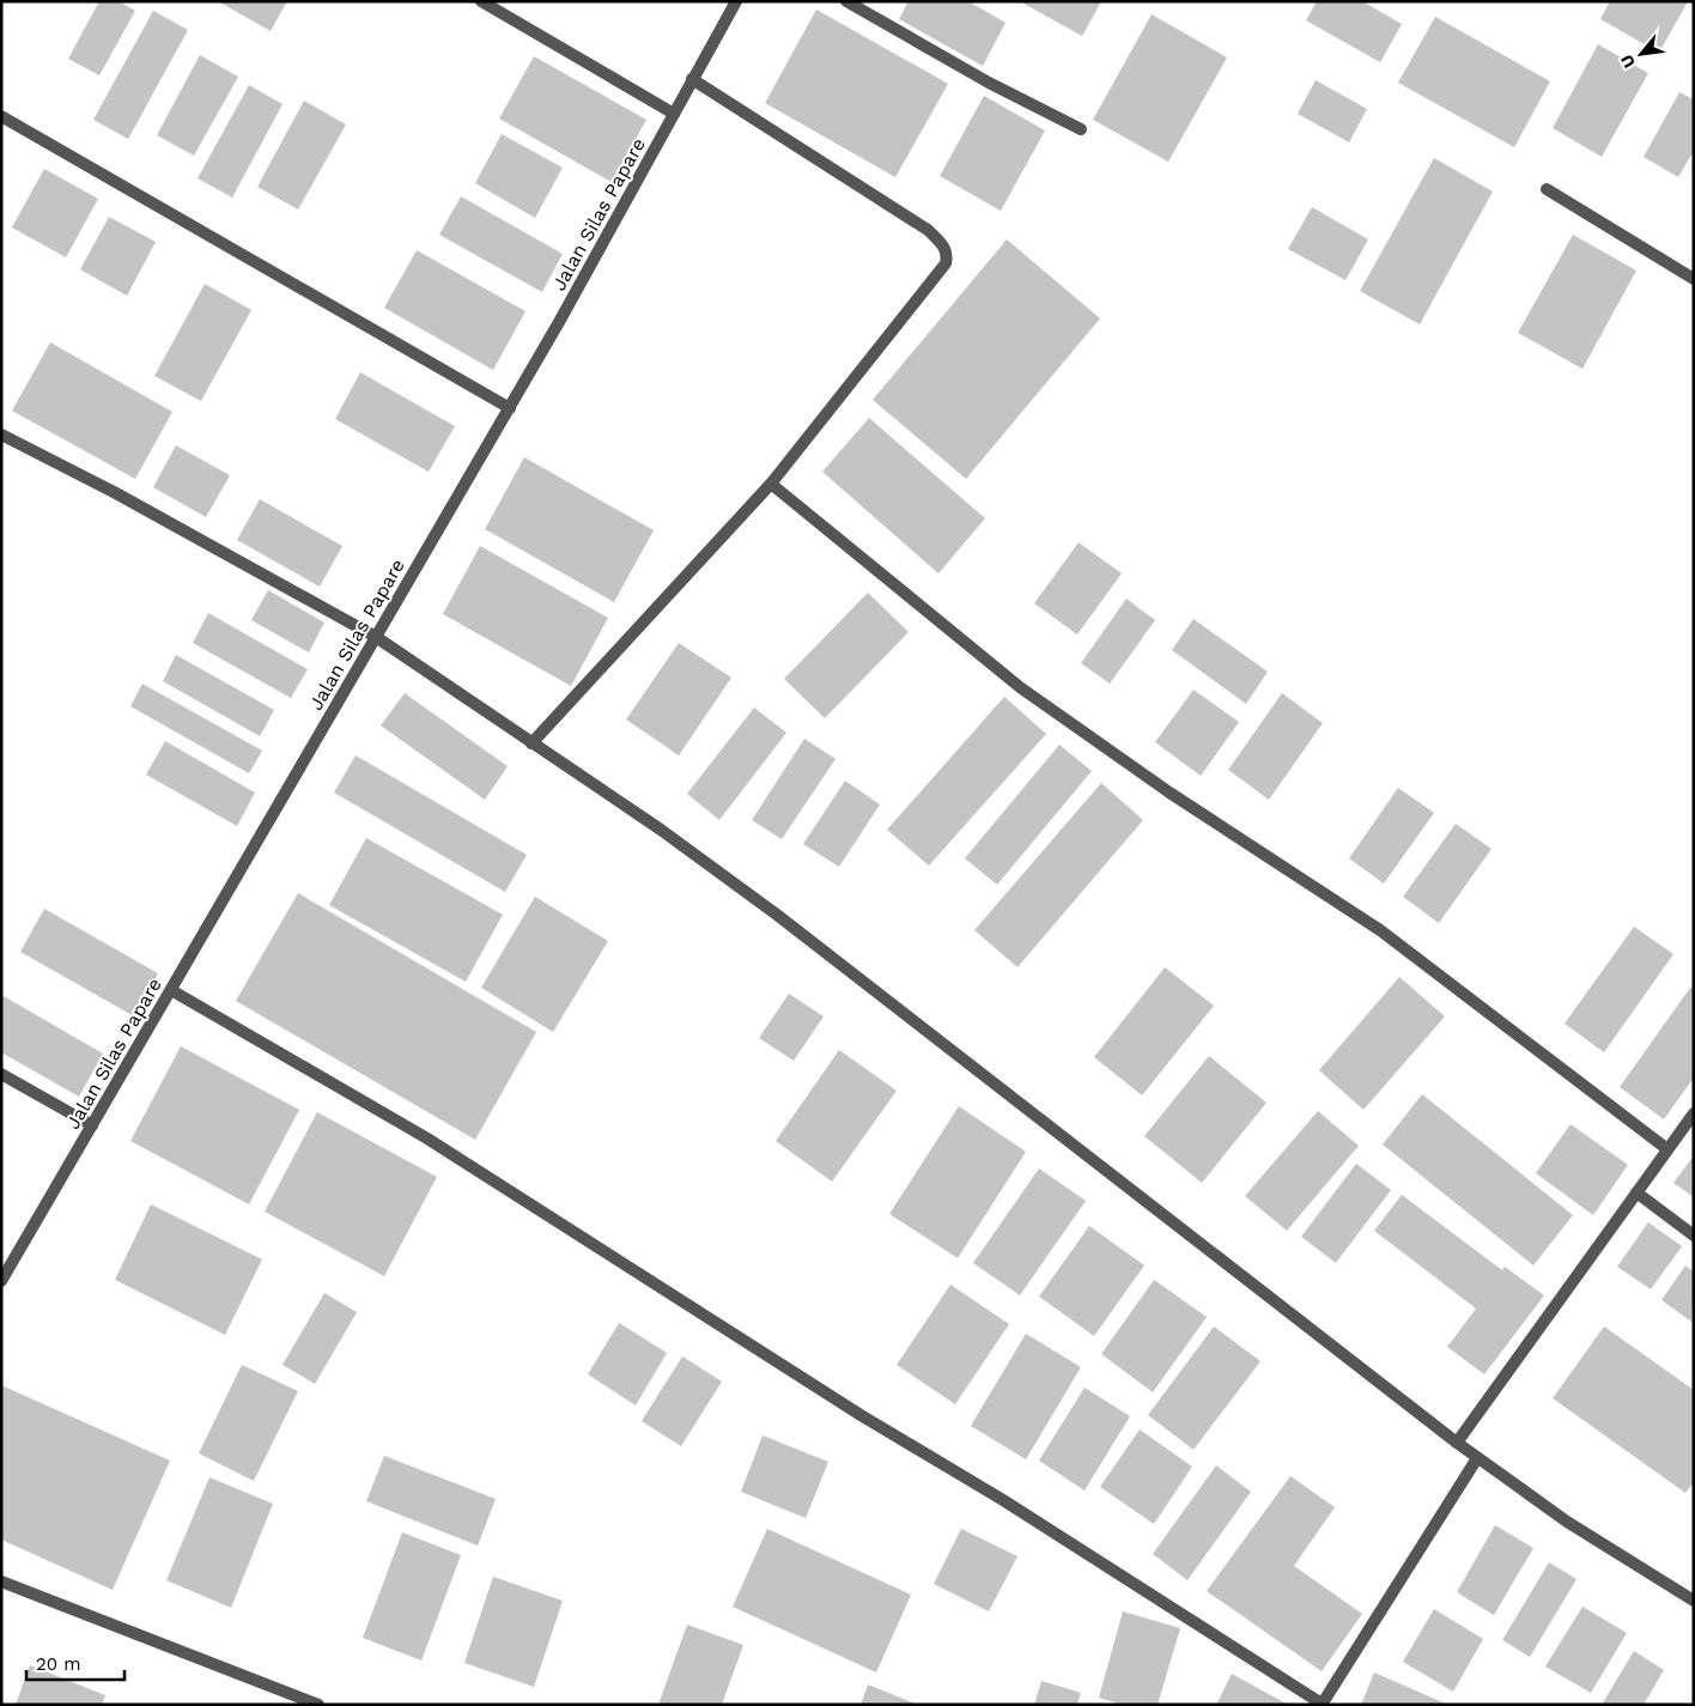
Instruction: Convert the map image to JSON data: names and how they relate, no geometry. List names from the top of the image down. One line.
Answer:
{"streets":{"street":["Jalan Silas Papare"]},"scale_bar":"20 m","north":"bottom left"}
